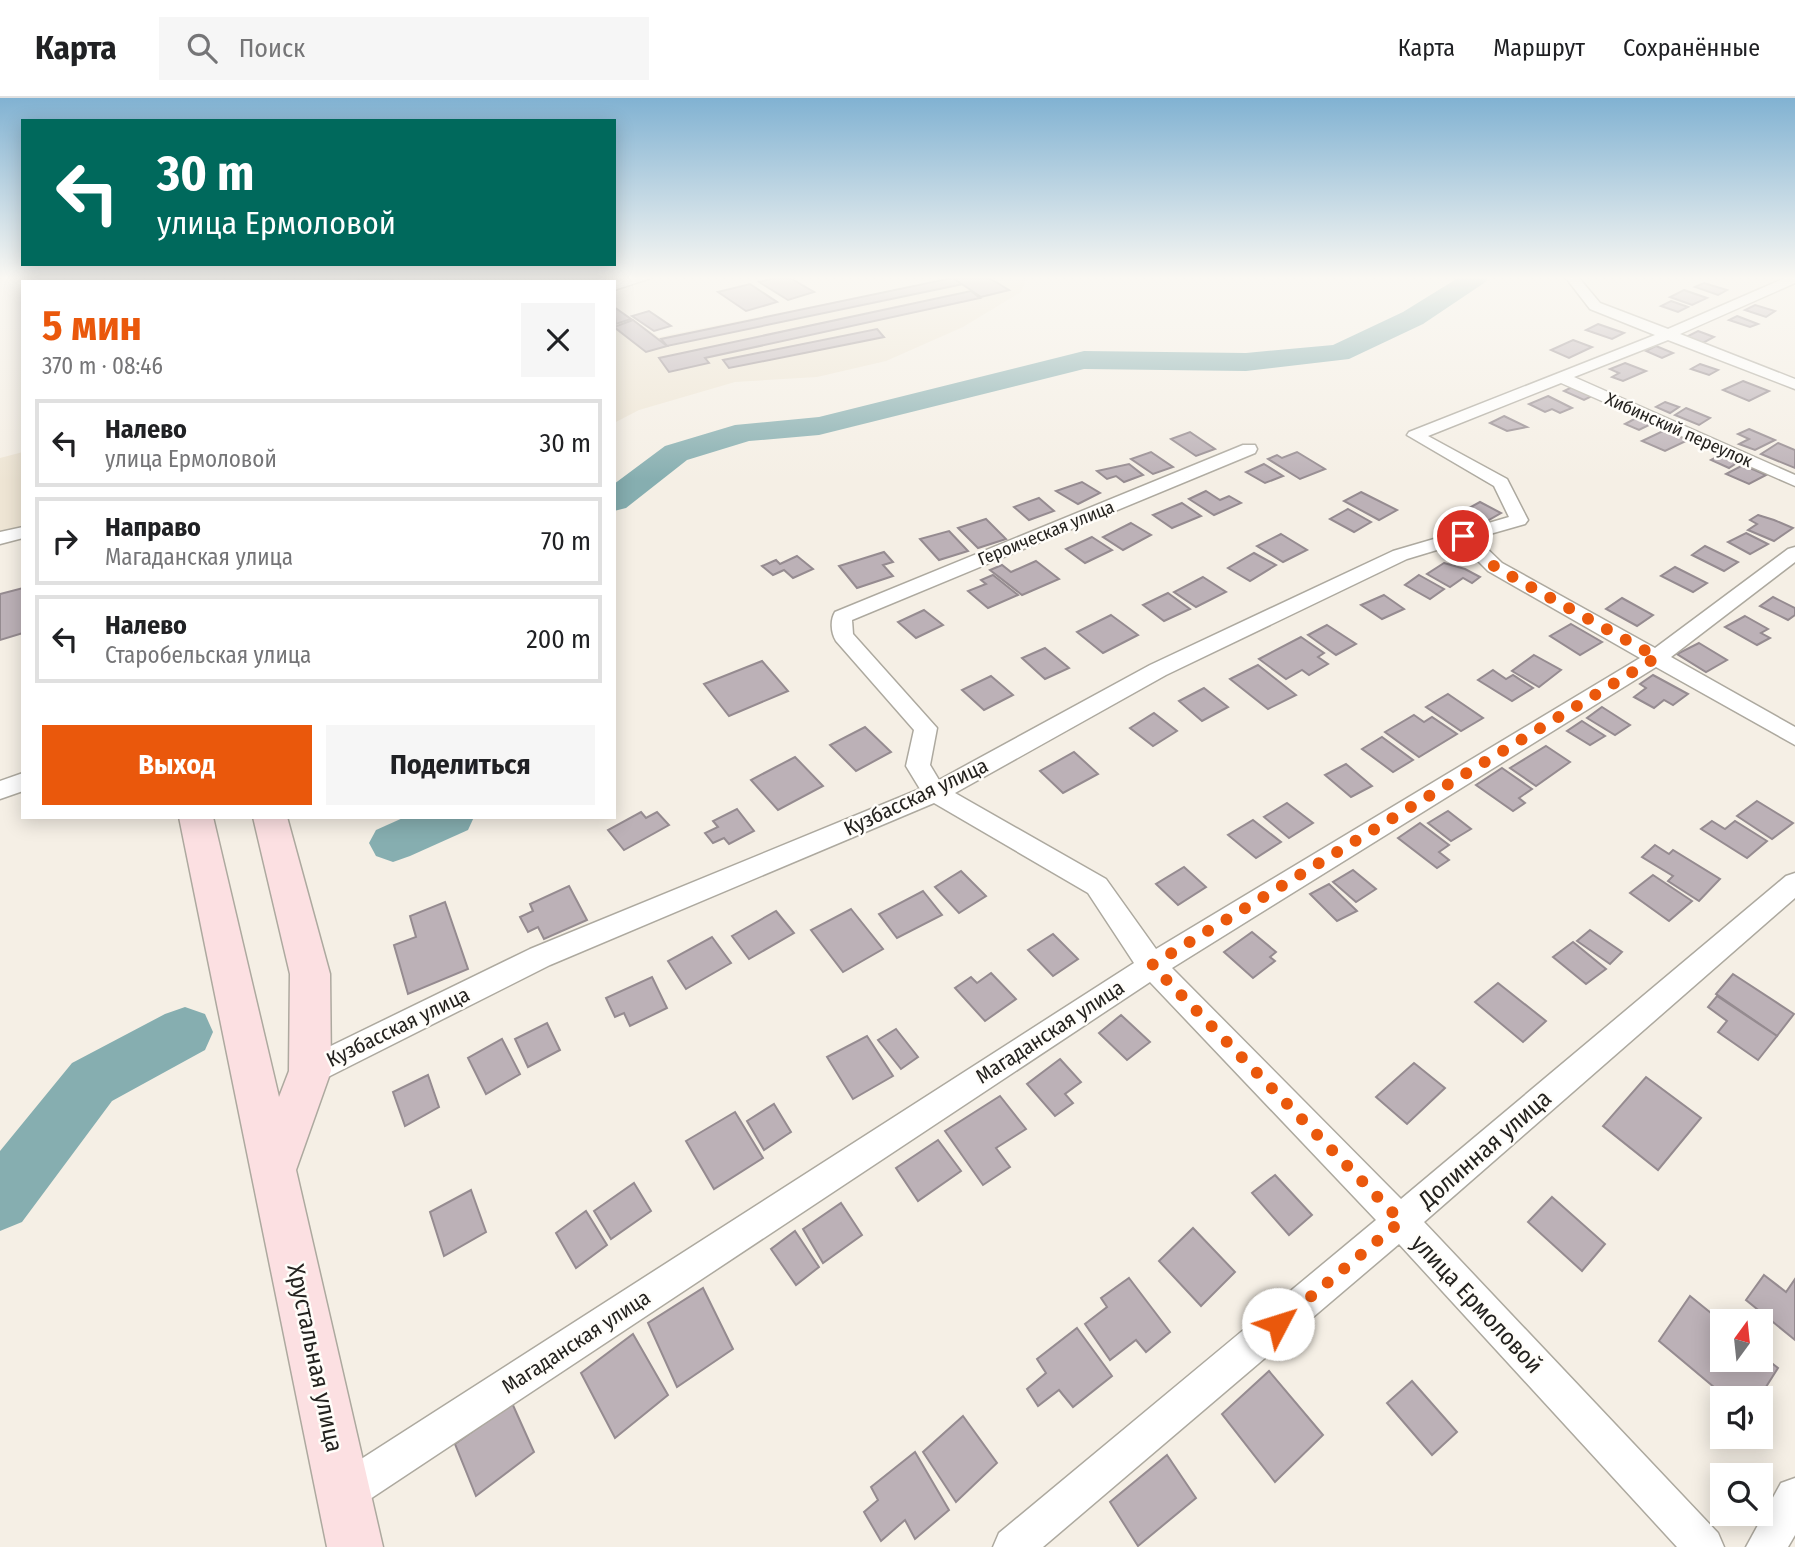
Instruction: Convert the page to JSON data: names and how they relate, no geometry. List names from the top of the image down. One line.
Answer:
{"streets":{"street":["Хибинский переулок","Героическая улица","Кузбасская улица","Магаданская улица","Долинная улица","улица Ермоловой","Хрустальная улица"]},"crossings":[["Хибинский переулок","Кузбасская улица"],["Героическая улица","Кузбасская улица"],["Героическая улица","улица Ермоловой"],["Кузбасская улица","улица Ермоловой"],["Магаданская улица","улица Ермоловой"],["Магаданская улица","Хрустальная улица"],["Долинная улица","улица Ермоловой"]],"north":"top","page":{"header":"Карта","search":"Поиск","nav":["Карта","Маршрут","Сохранённые"],"turn":["30 m","улица Ермоловой"],"heading":["5 мин","370 m · 08:46"],"list":[{"name":"Налево","note":"улица Ермоловой","value":"30 m"},{"name":"Направо","note":"Магаданская улица","value":"70 m"},{"name":"Налево","note":"Старобельская улица","value":"200 m"}],"buttons":["Выход","Поделиться"]}}
